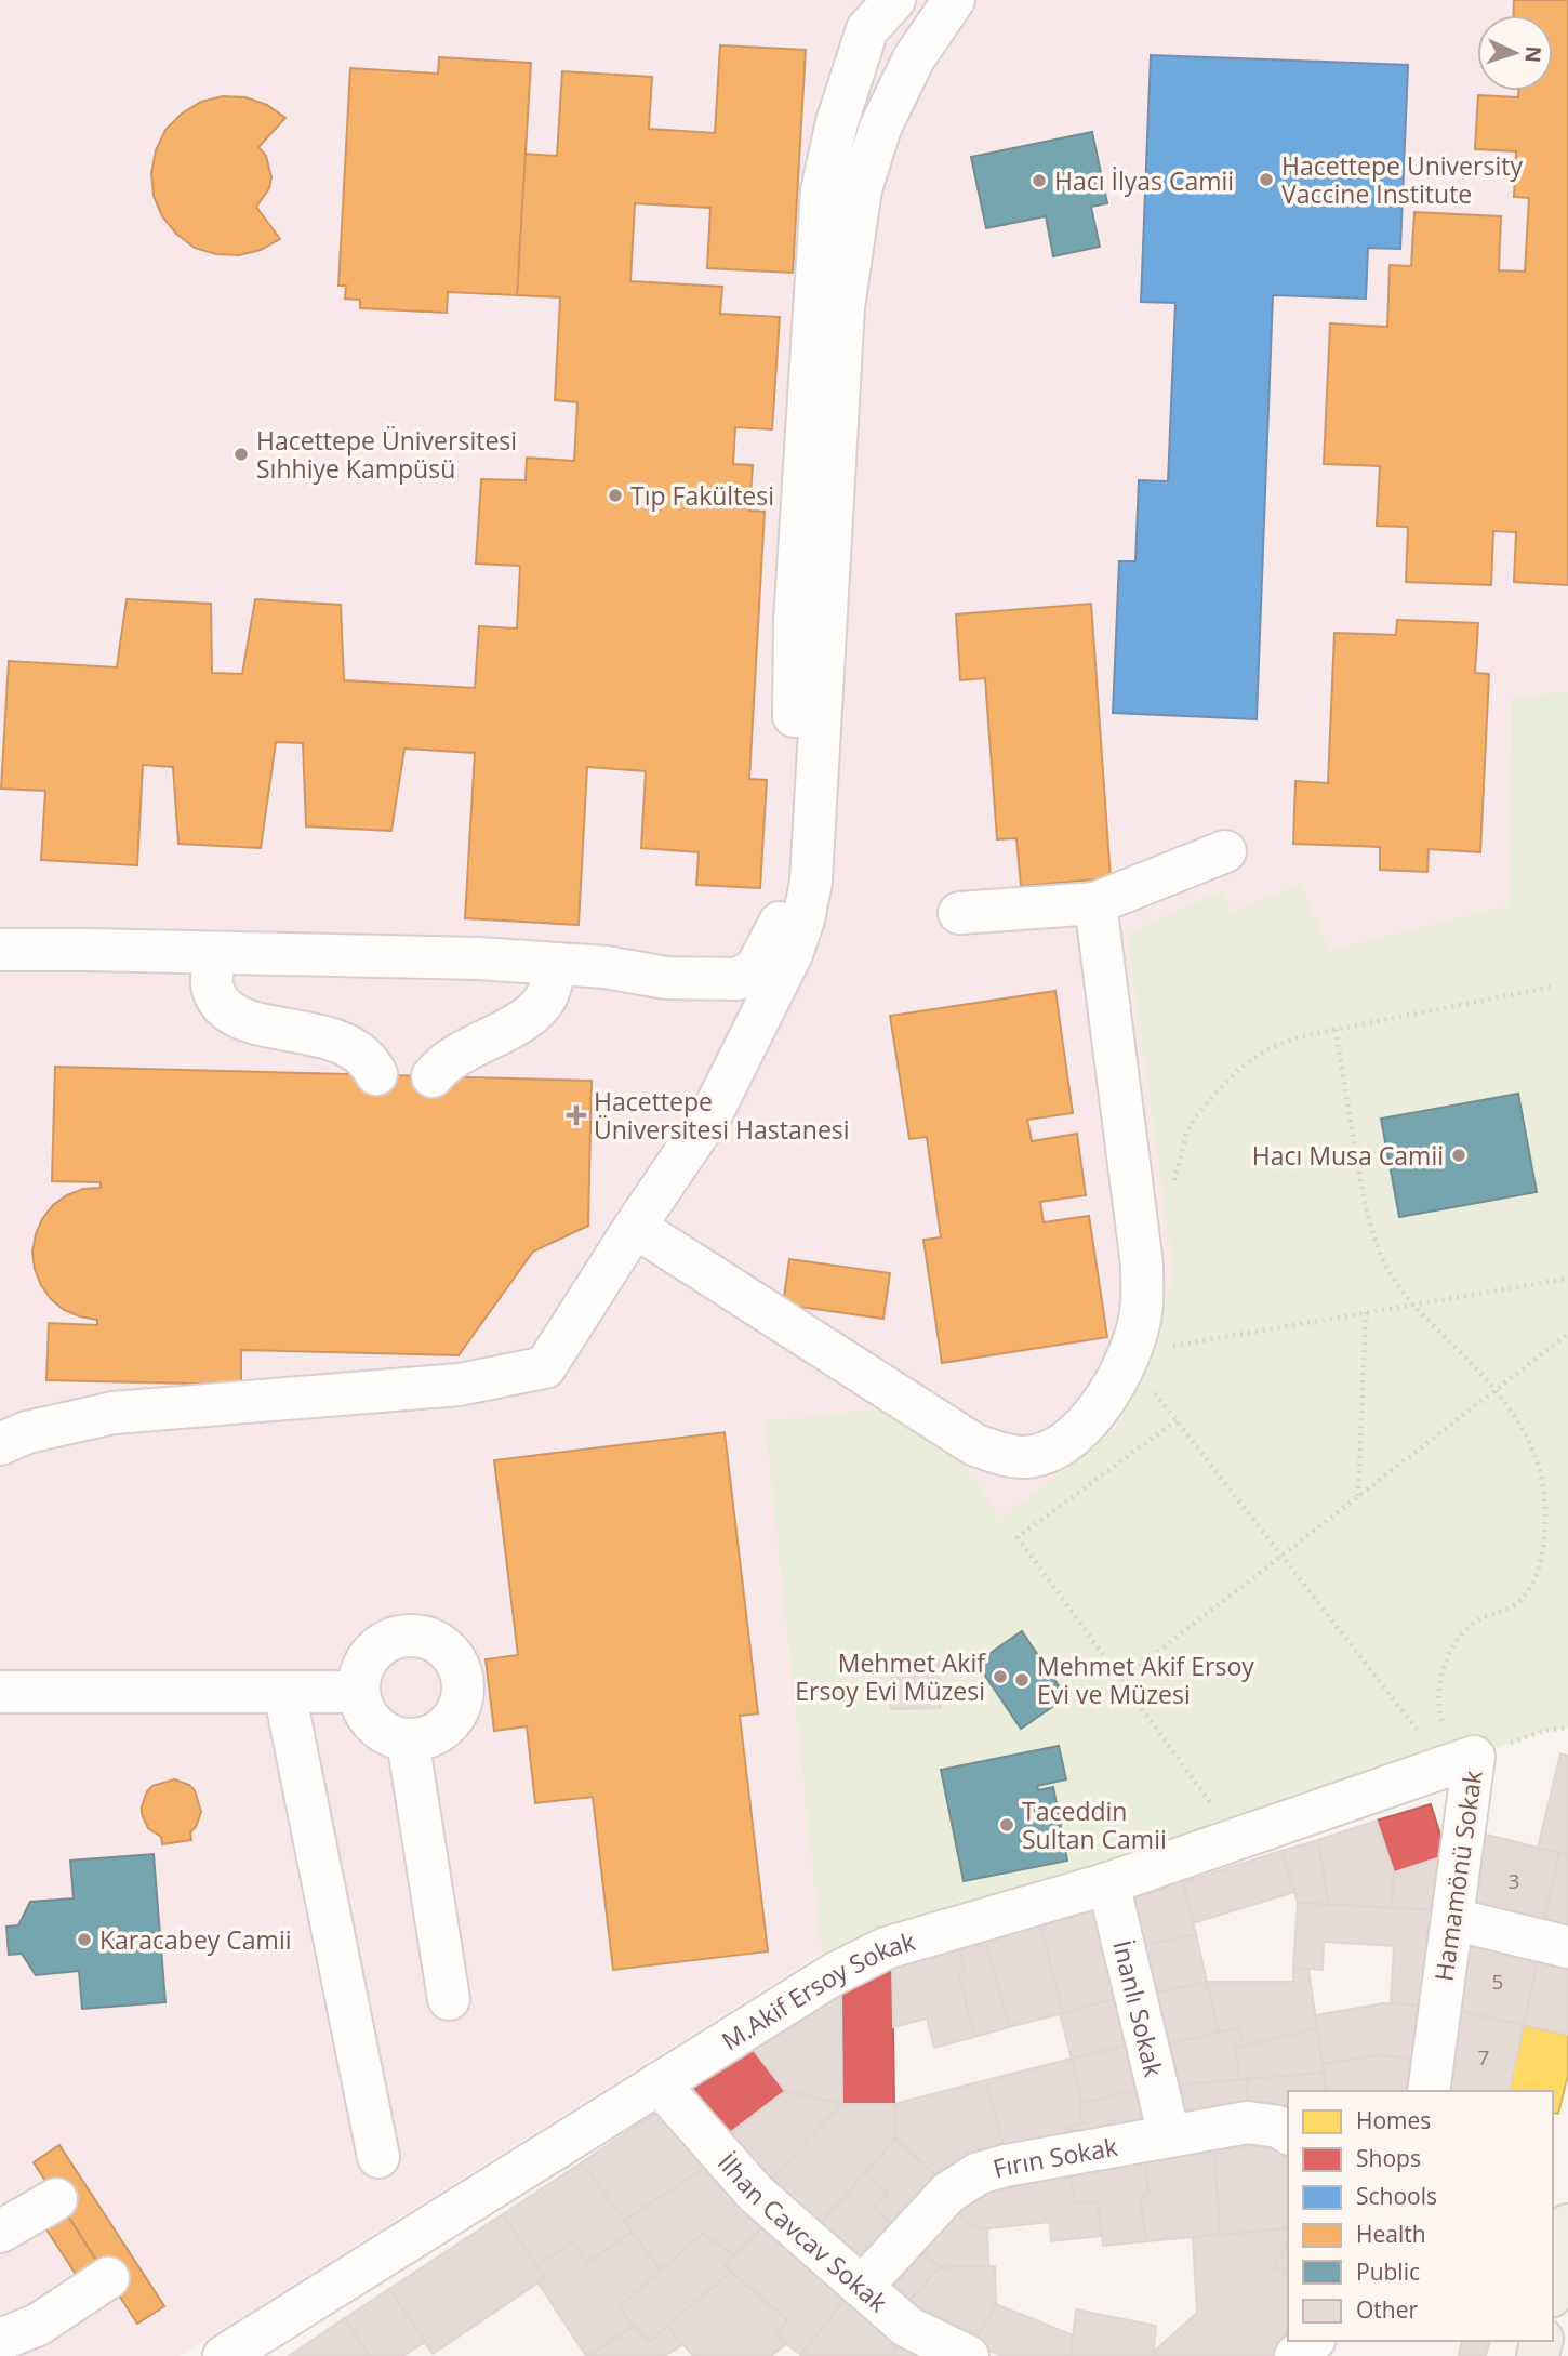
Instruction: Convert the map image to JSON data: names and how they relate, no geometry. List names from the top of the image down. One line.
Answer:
{"streets":{"street":["Hamamönü Sokak","M.Akif Ersoy Sokak","İnanlı Sokak","Fırın Sokak","İlhan Cavcav Sokak"]},"crossings":[["Hamamönü Sokak","M.Akif Ersoy Sokak"],["M.Akif Ersoy Sokak","İnanlı Sokak"],["M.Akif Ersoy Sokak","İlhan Cavcav Sokak"],["İnanlı Sokak","Fırın Sokak"],["Fırın Sokak","İlhan Cavcav Sokak"]],"places":{"other":["Hacettepe University Vaccine Institute","Hacı İlyas Camii","Hacettepe Üniversitesi Sıhhiye Kampüsü","Tıp Fakültesi","Hacı Musa Camii","Mehmet Akif Ersoy Evi Müzesi","Mehmet Akif Ersoy Evi ve Müzesi","Taceddin Sultan Camii","Karacabey Camii"],"health":["Hacettepe Üniversitesi Hastanesi"]},"house_numbers":["3","5","7"],"legend":["Homes","Shops","Schools","Health","Public","Other"],"north":"right"}
